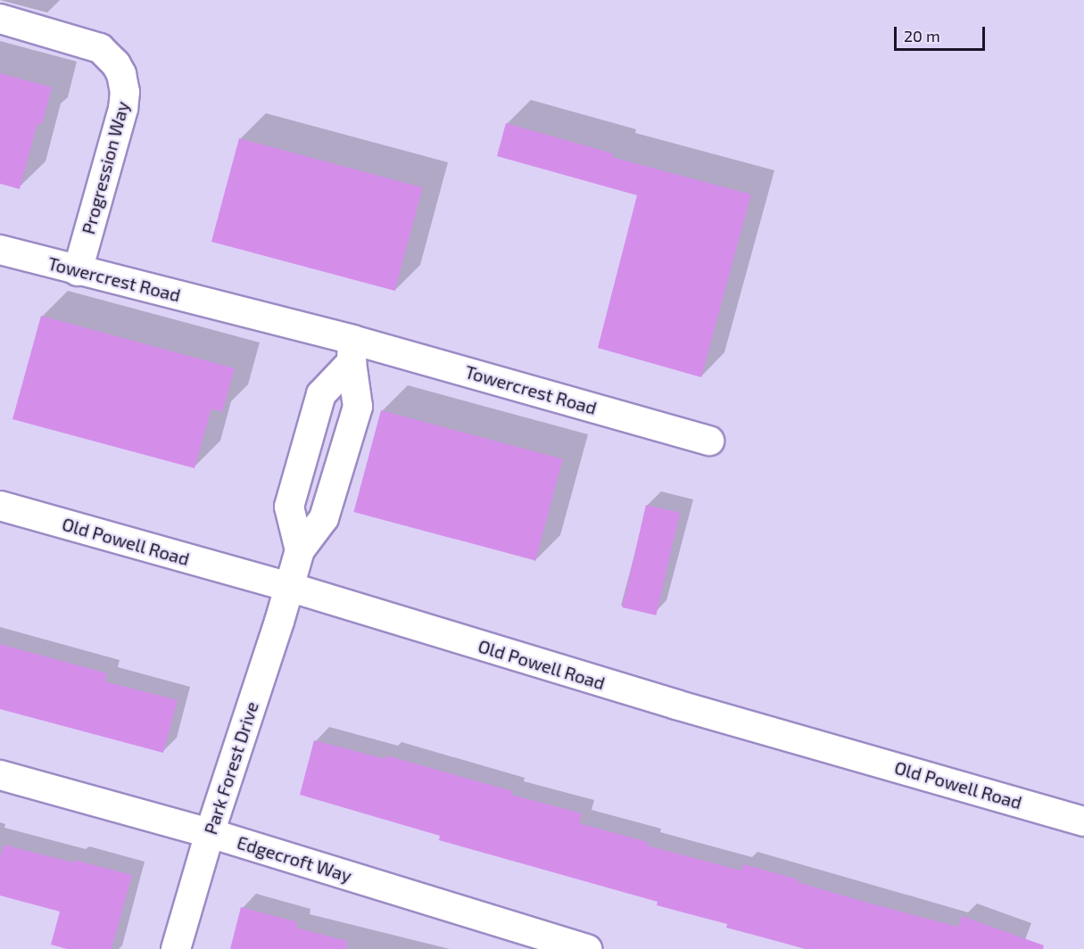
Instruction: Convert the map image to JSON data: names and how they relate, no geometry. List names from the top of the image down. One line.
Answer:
{"streets":{"street":["Progression Way","Towercrest Road","Old Powell Road","Park Forest Drive","Edgecroft Way"]},"crossings":[["Progression Way","Towercrest Road"],["Old Powell Road","Park Forest Drive"],["Park Forest Drive","Edgecroft Way"]],"scale_bar":"20 m"}
